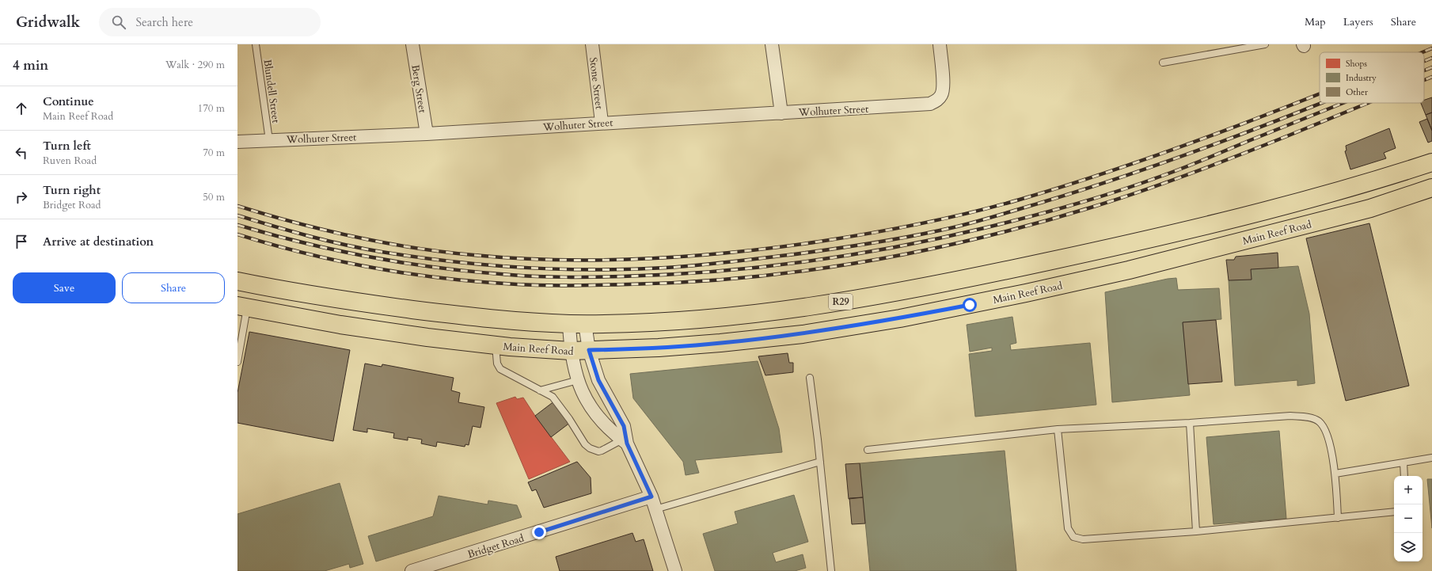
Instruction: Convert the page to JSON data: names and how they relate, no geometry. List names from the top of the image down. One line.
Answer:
{"streets":{"main road":["Main Reef Road","R29"],"street":["Stone Street","Berg Street","Wolhuter Street","Bridget Road"],"lane":["Blundell Street"]},"crossings":[["Stone Street","Wolhuter Street"],["Berg Street","Wolhuter Street"],["Blundell Street","Wolhuter Street"]],"legend":["Shops","Industry","Other"],"page":{"header":"Gridwalk","search":"Search here","nav":["Map","Layers","Share"],"heading":["4 min","Walk · 290 m"],"list":[["Continue","Main Reef Road","170 m"],["Turn left","Ruven Road","70 m"],["Turn right","Bridget Road","50 m"],"Arrive at destination"],"buttons":["Save","Share"],"map_buttons":["+","−"]}}
